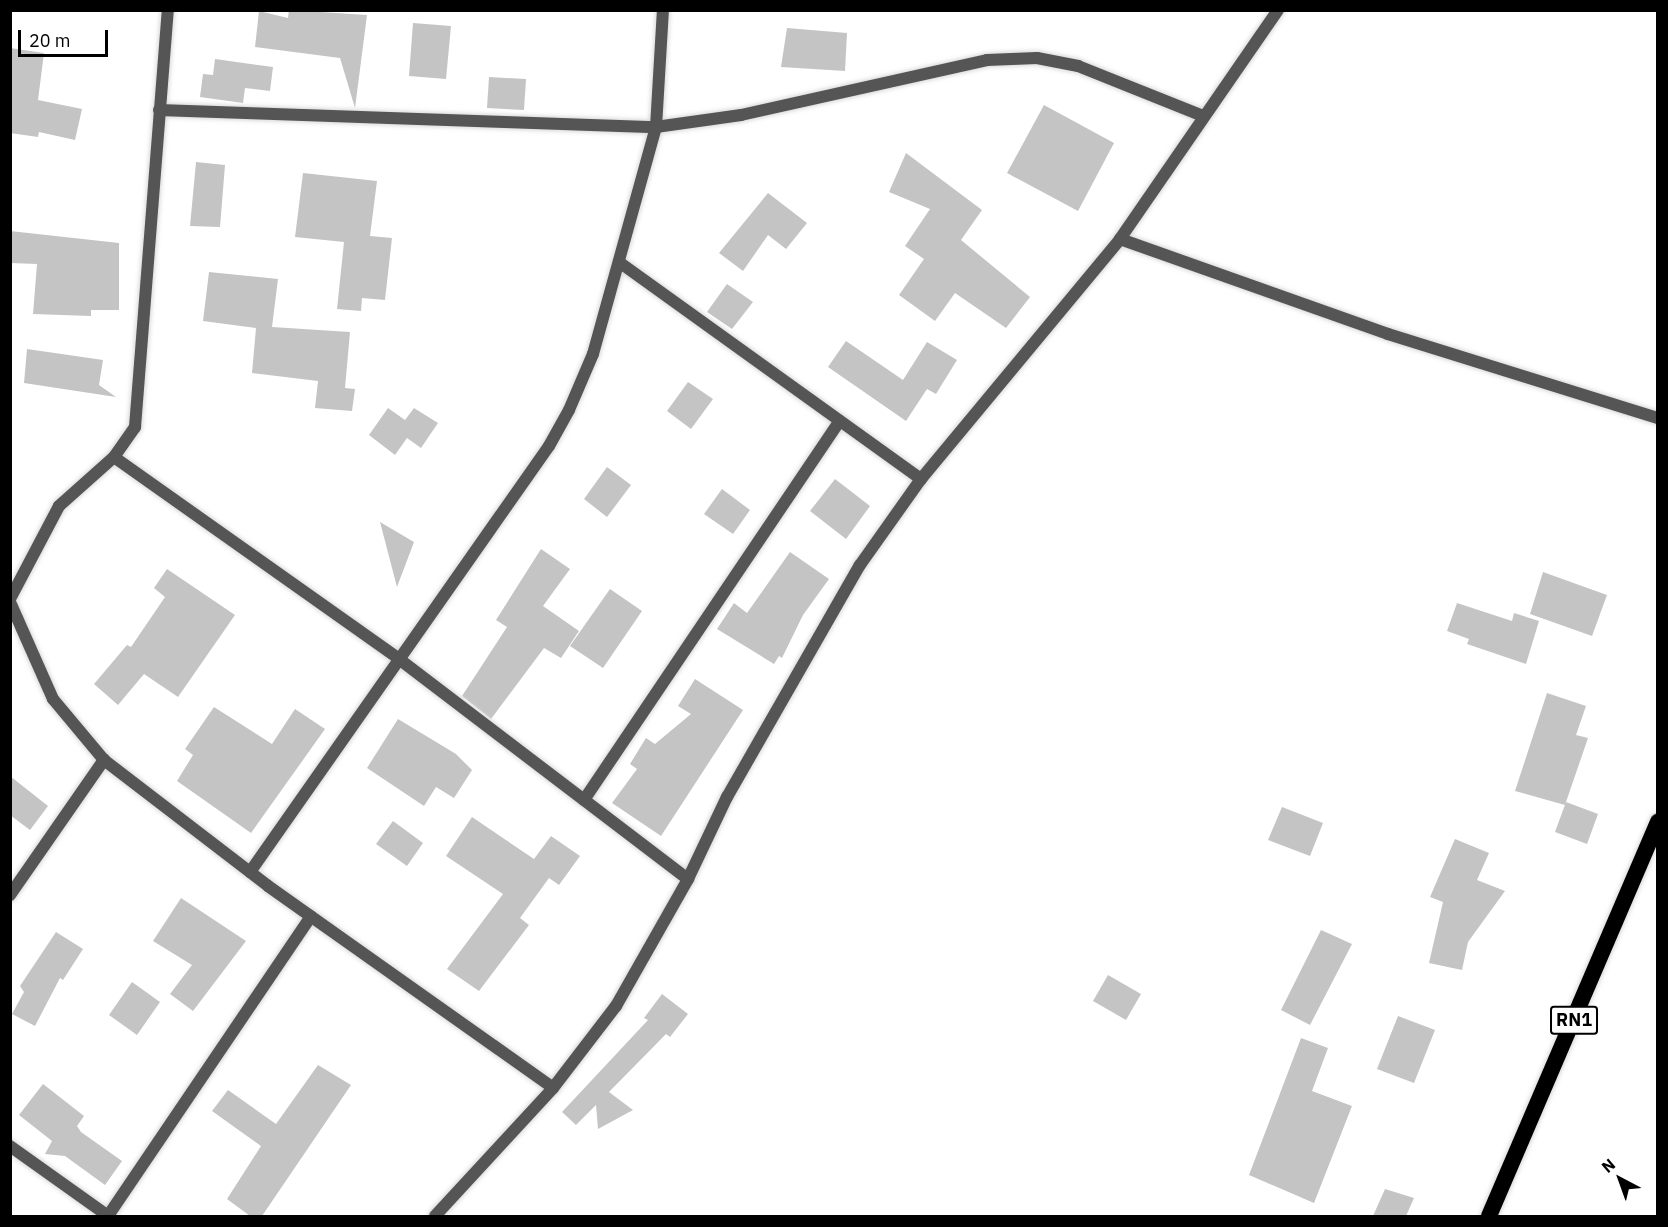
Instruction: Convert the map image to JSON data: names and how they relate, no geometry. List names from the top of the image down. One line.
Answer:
{"streets":{"highway":["RN1"]},"scale_bar":"20 m","north":"top left"}
